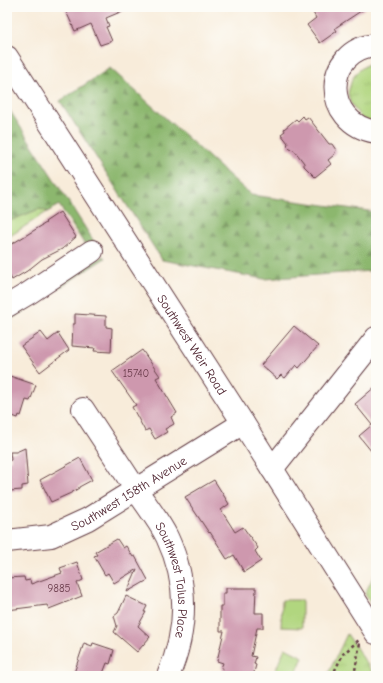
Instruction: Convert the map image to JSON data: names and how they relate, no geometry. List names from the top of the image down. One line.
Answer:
{"streets":{"street":["Southwest Weir Road","Southwest 158th Avenue","Southwest Talus Place"]},"crossings":[["Southwest Weir Road","Southwest 158th Avenue"],["Southwest 158th Avenue","Southwest Talus Place"]],"house_numbers":["15740","9885"]}
